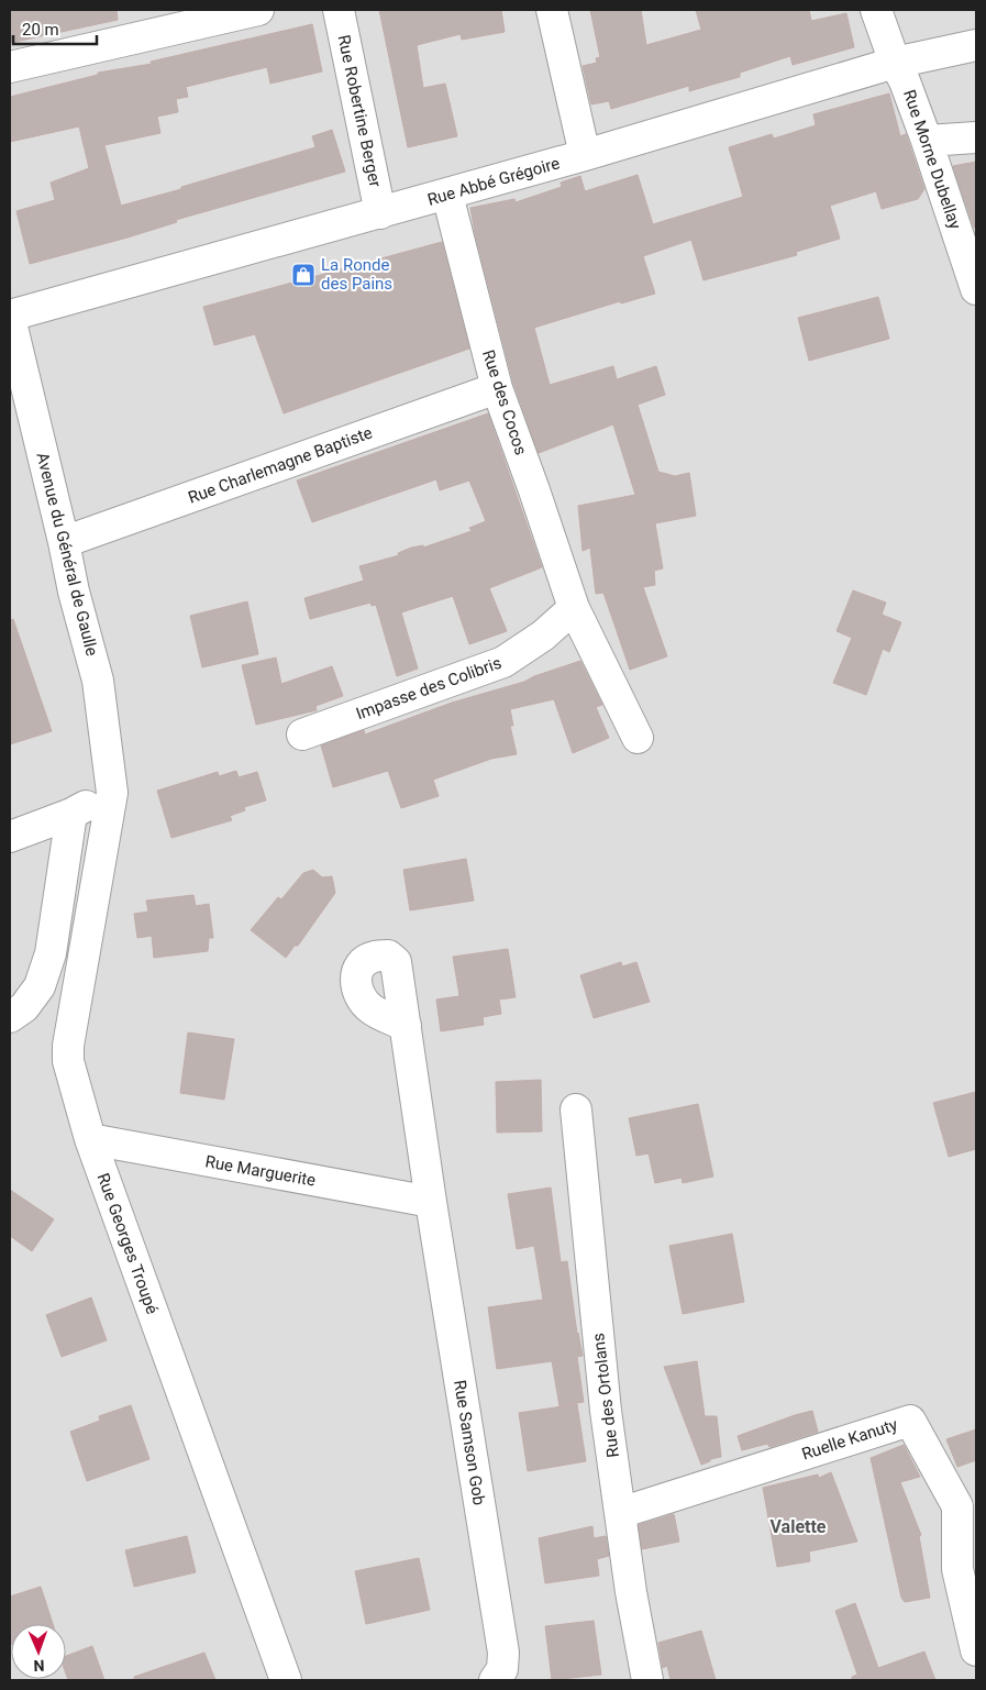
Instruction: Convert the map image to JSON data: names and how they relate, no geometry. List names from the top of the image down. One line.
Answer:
{"streets":{"street":["Rue Robertine Berger","Rue Morne Dubellay","Rue Abbé Grégoire","Rue des Cocos","Rue Charlemagne Baptiste","Avenue du Général de Gaulle","Impasse des Colibris","Rue Marguerite","Rue Georges Troupé","Rue des Ortolans","Ruelle Kanuty","Rue Samson Gob"]},"crossings":[["Rue Robertine Berger","Rue Abbé Grégoire"],["Rue Morne Dubellay","Rue Abbé Grégoire"],["Rue Abbé Grégoire","Rue des Cocos"],["Rue Abbé Grégoire","Avenue du Général de Gaulle"],["Rue des Cocos","Rue Charlemagne Baptiste"],["Rue des Cocos","Impasse des Colibris"],["Rue Charlemagne Baptiste","Avenue du Général de Gaulle"],["Avenue du Général de Gaulle","Rue Georges Troupé"],["Rue Marguerite","Rue Georges Troupé"],["Rue Marguerite","Rue Samson Gob"],["Rue des Ortolans","Ruelle Kanuty"]],"districts":["Valette"],"places":{"shop":["La Ronde des Pains"]},"scale_bar":"20 m","north":"bottom"}
